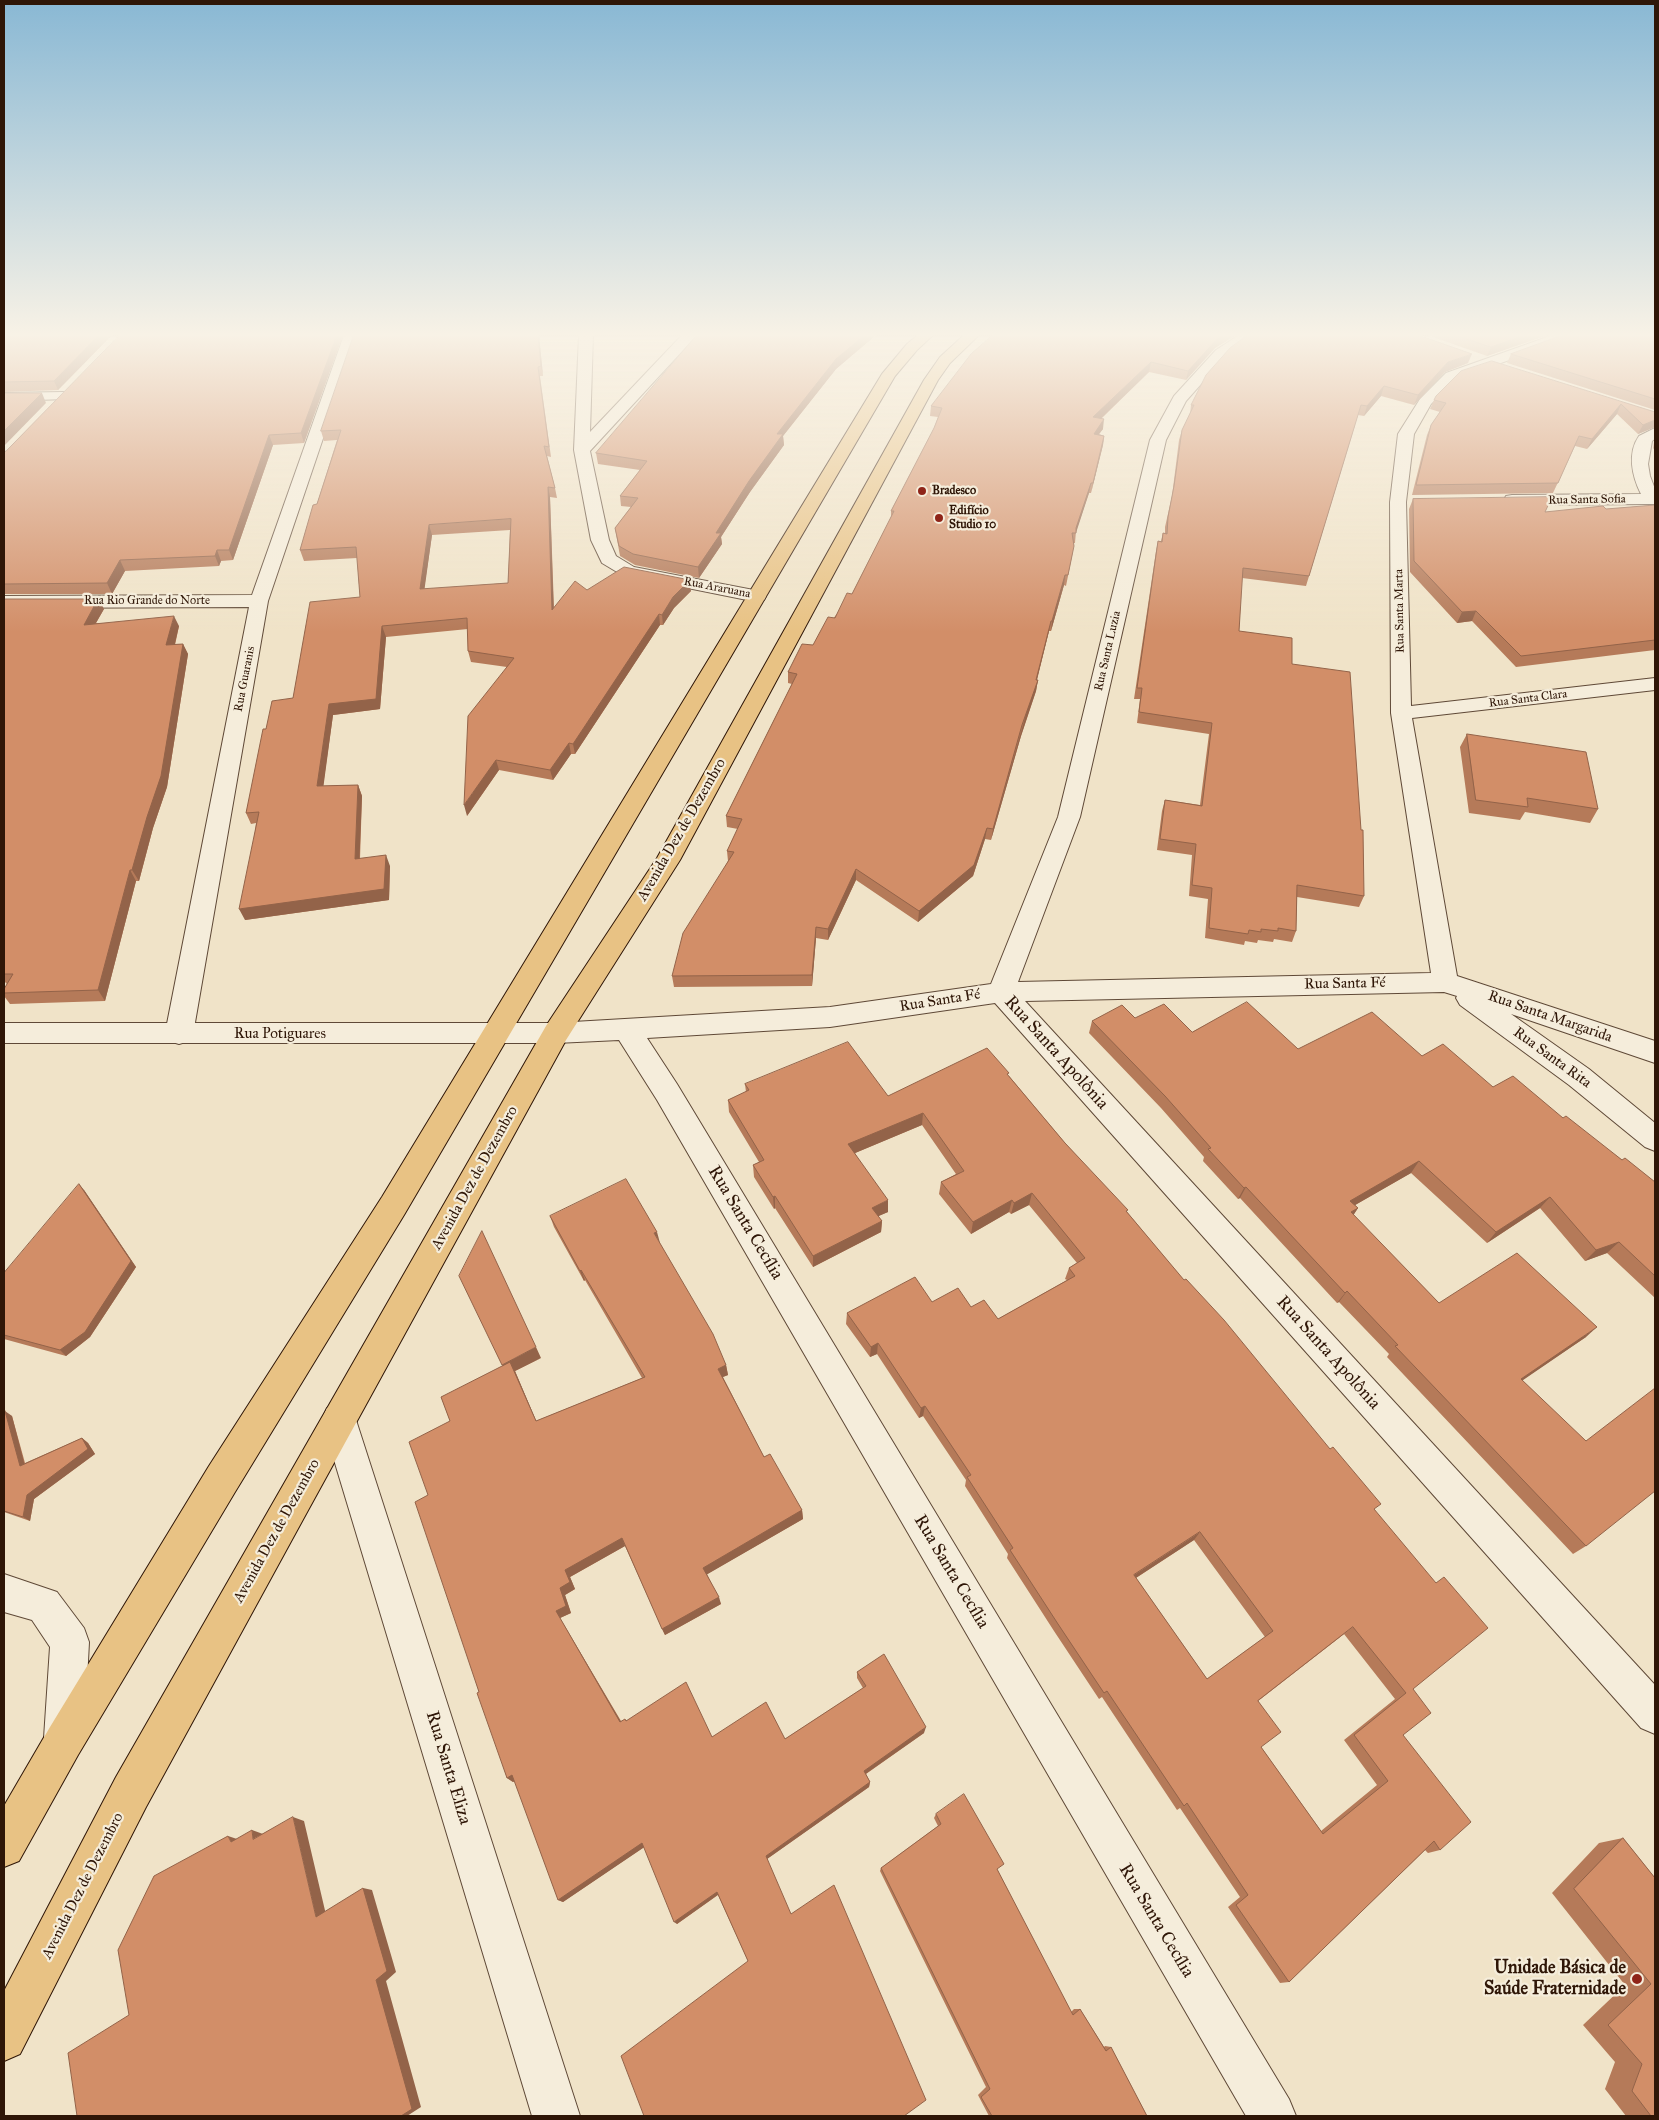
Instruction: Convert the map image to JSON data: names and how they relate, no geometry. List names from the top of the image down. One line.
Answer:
{"streets":{"highway":["Avenida Dez de Dezembro"],"street":["Rua Santa Sofia","Rua Araruana","Rua Rio Grande do Norte","Rua Santa Marta","Rua Santa Luzia","Rua Guaranis","Rua Santa Clara","Rua Santa Fé","Rua Santa Margarida","Rua Potiguares","Rua Santa Apolônia","Rua Santa Rita","Rua Santa Cecília","Rua Santa Eliza"]},"crossings":[["Rua Rio Grande do Norte","Rua Guaranis"],["Rua Santa Marta","Rua Santa Clara"],["Rua Santa Marta","Rua Santa Fé"],["Rua Santa Marta","Rua Santa Margarida"],["Rua Santa Marta","Rua Santa Rita"],["Rua Santa Luzia","Rua Santa Fé"],["Rua Santa Luzia","Rua Santa Apolônia"],["Rua Guaranis","Rua Potiguares"],["Avenida Dez de Dezembro","Rua Santa Fé"],["Avenida Dez de Dezembro","Rua Potiguares"],["Avenida Dez de Dezembro","Rua Santa Eliza"],["Rua Santa Fé","Rua Santa Margarida"],["Rua Santa Fé","Rua Potiguares"],["Rua Santa Fé","Rua Santa Apolônia"],["Rua Santa Fé","Rua Santa Rita"],["Rua Santa Fé","Rua Santa Cecília"],["Rua Santa Margarida","Rua Santa Rita"]],"places":["Bradesco","Edifício Studio 10","Unidade Básica de Saúde Fraternidade"]}
